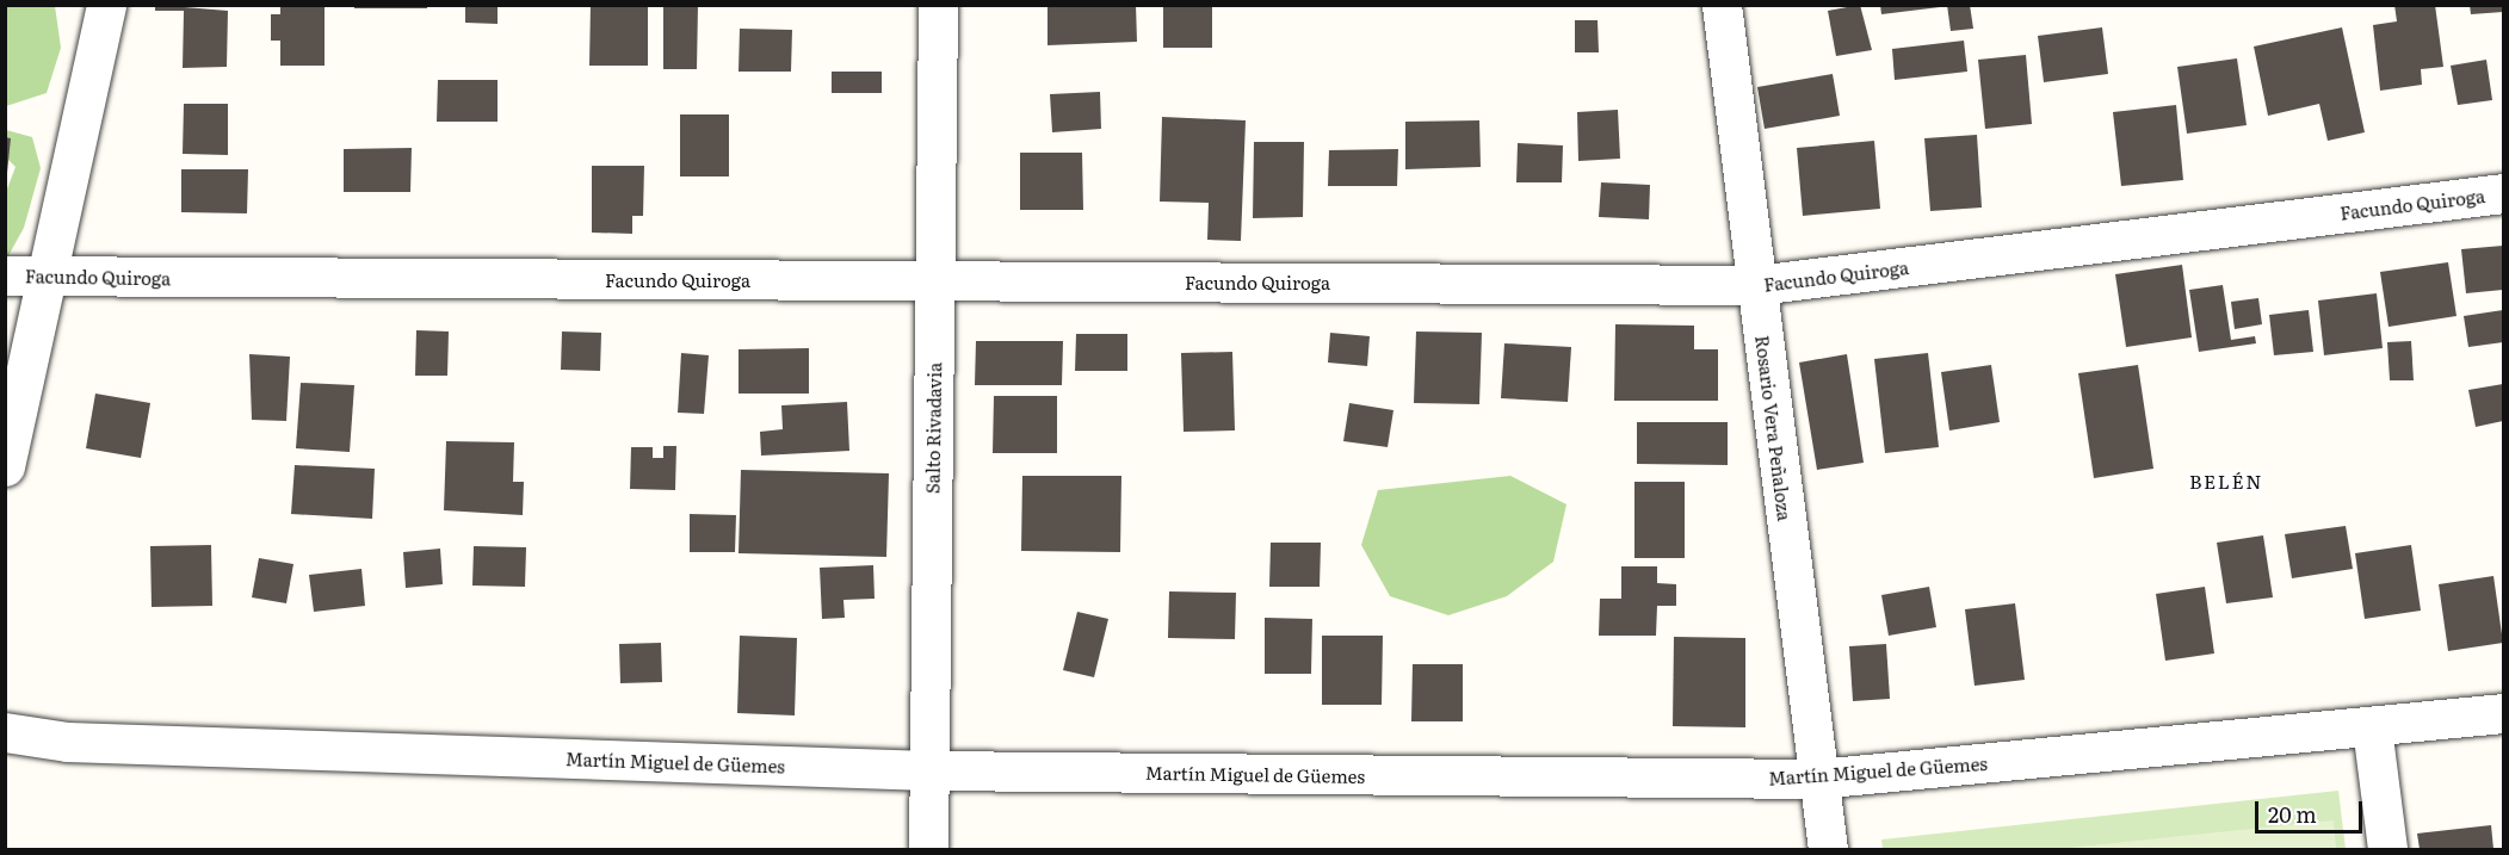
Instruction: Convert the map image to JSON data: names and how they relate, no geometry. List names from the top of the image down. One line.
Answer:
{"streets":{"street":["Facundo Quiroga","Salto Rivadavia","Rosario Vera Peñaloza","Martín Miguel de Güemes"]},"crossings":[["Facundo Quiroga","Salto Rivadavia"],["Facundo Quiroga","Rosario Vera Peñaloza"],["Salto Rivadavia","Martín Miguel de Güemes"],["Rosario Vera Peñaloza","Martín Miguel de Güemes"]],"districts":["BELÉN"],"scale_bar":"20 m"}
